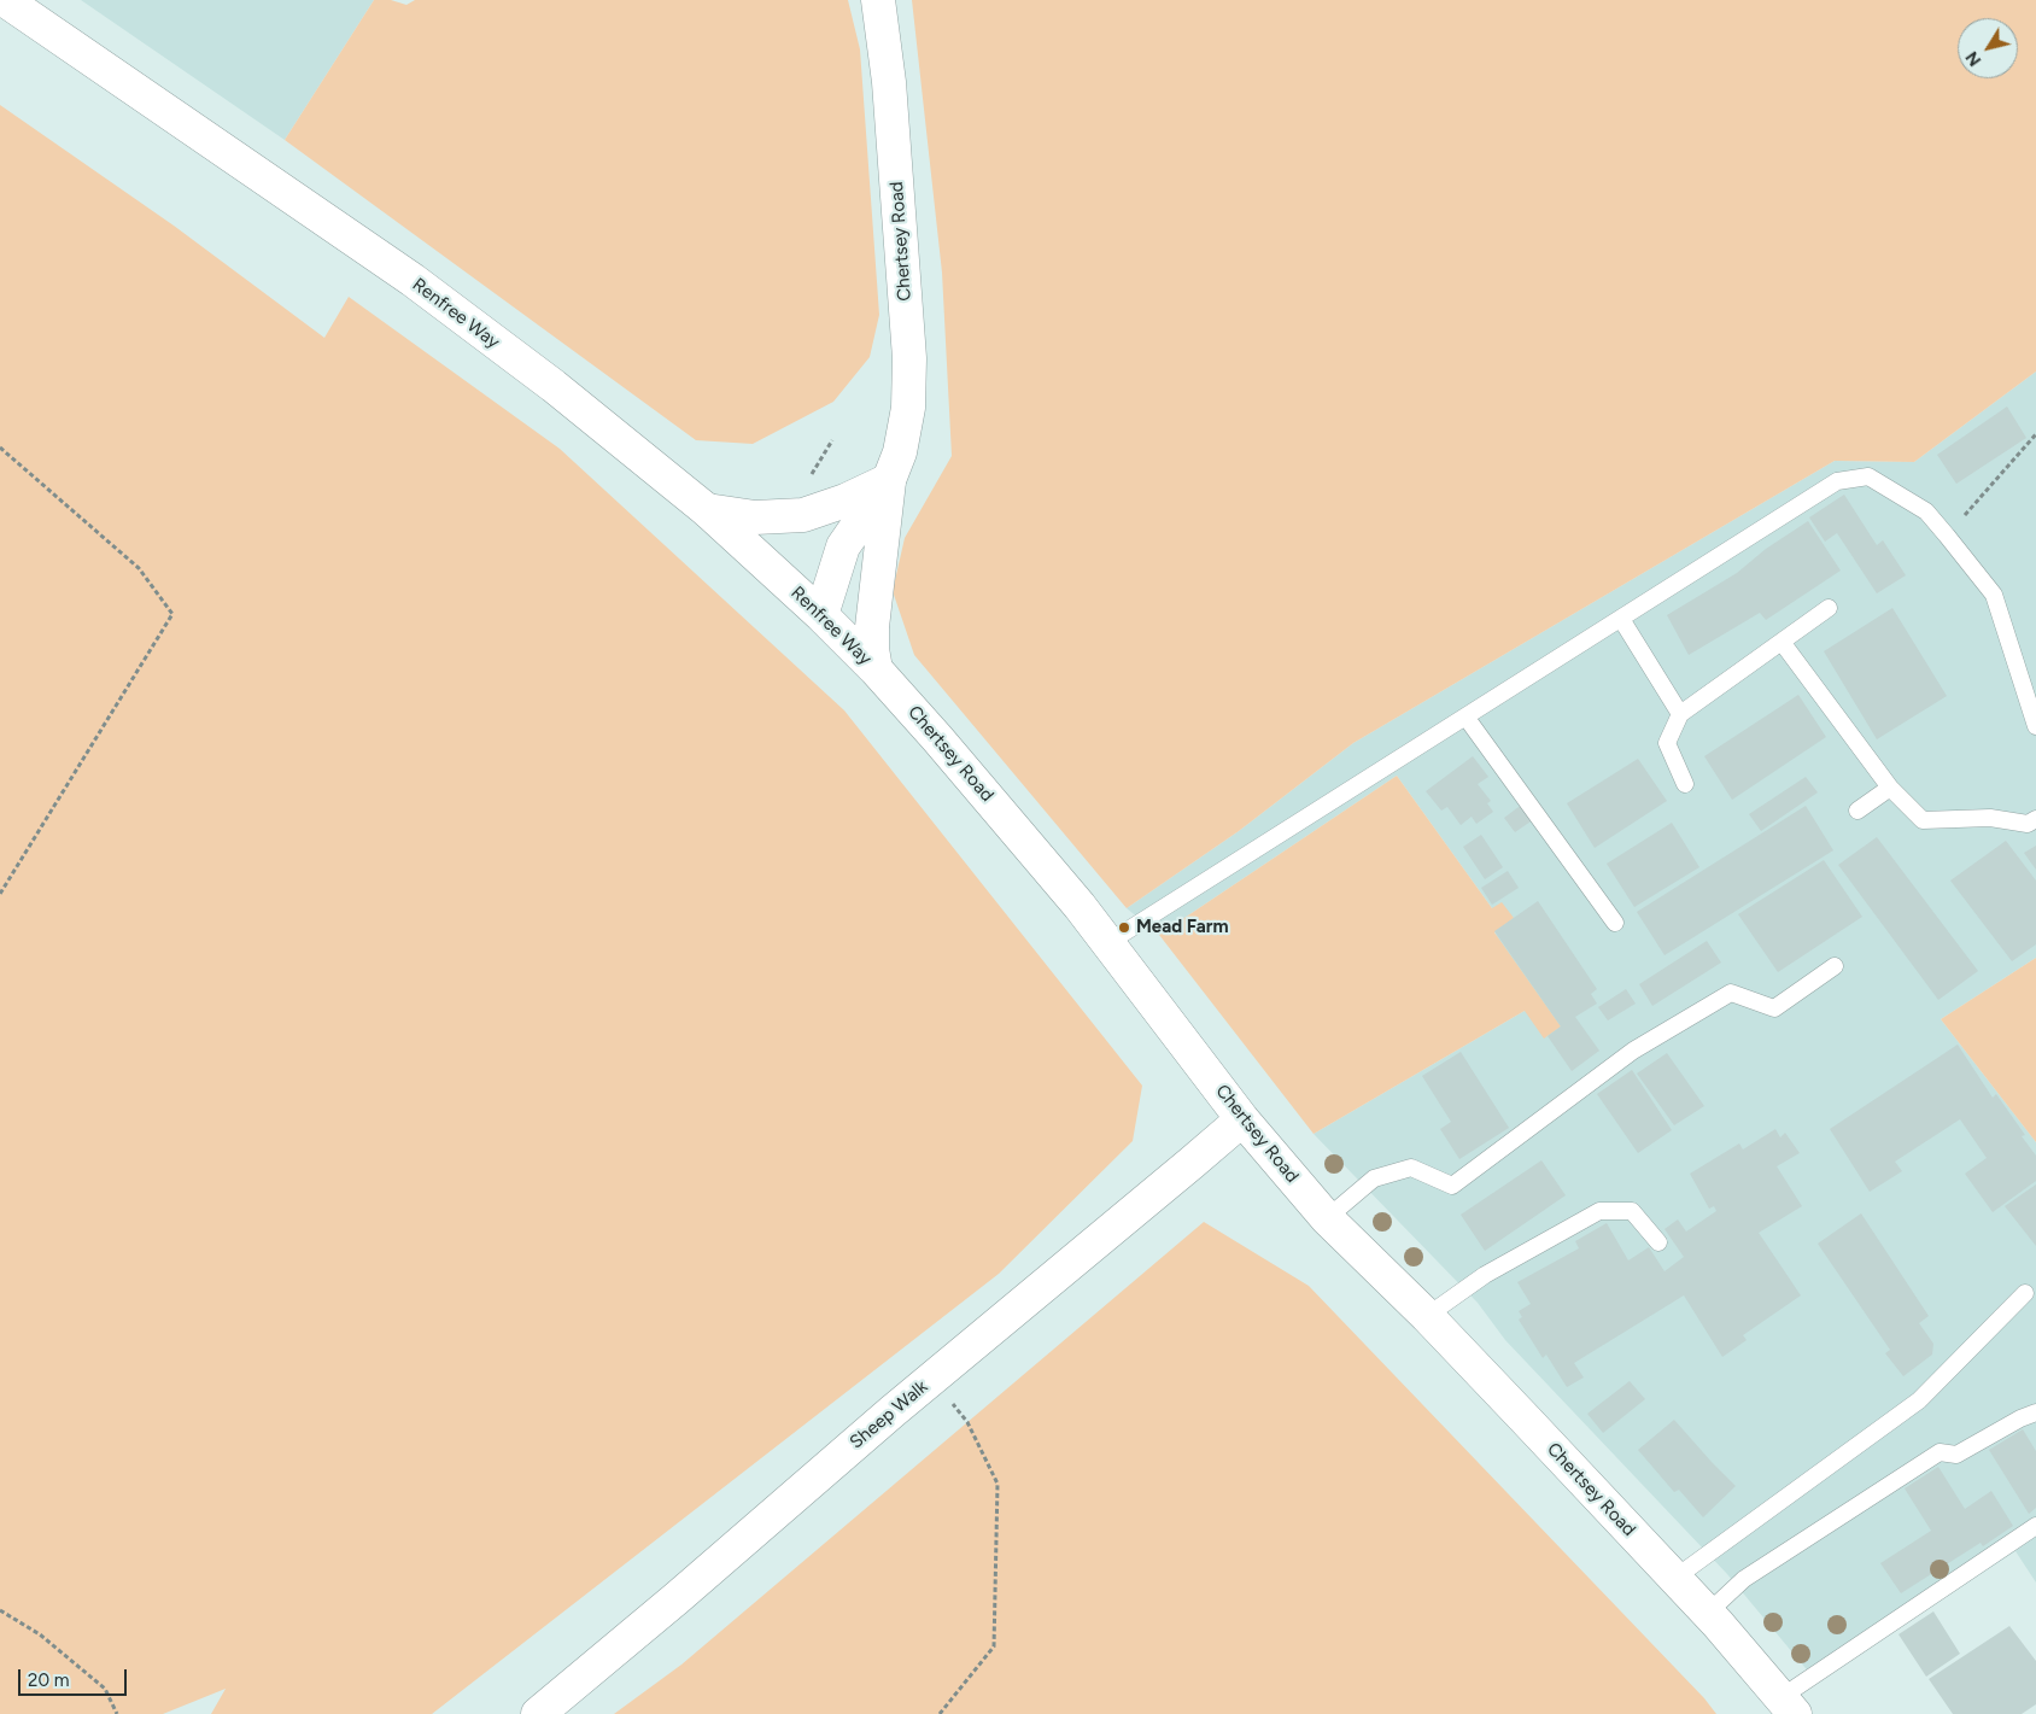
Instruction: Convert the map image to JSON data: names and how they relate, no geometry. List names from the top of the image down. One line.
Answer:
{"streets":{"main road":["Chertsey Road","Renfree Way","Sheep Walk"]},"crossings":[["Chertsey Road","Renfree Way"],["Chertsey Road","Sheep Walk"]],"places":["Mead Farm"],"scale_bar":"20 m","north":"bottom left"}
